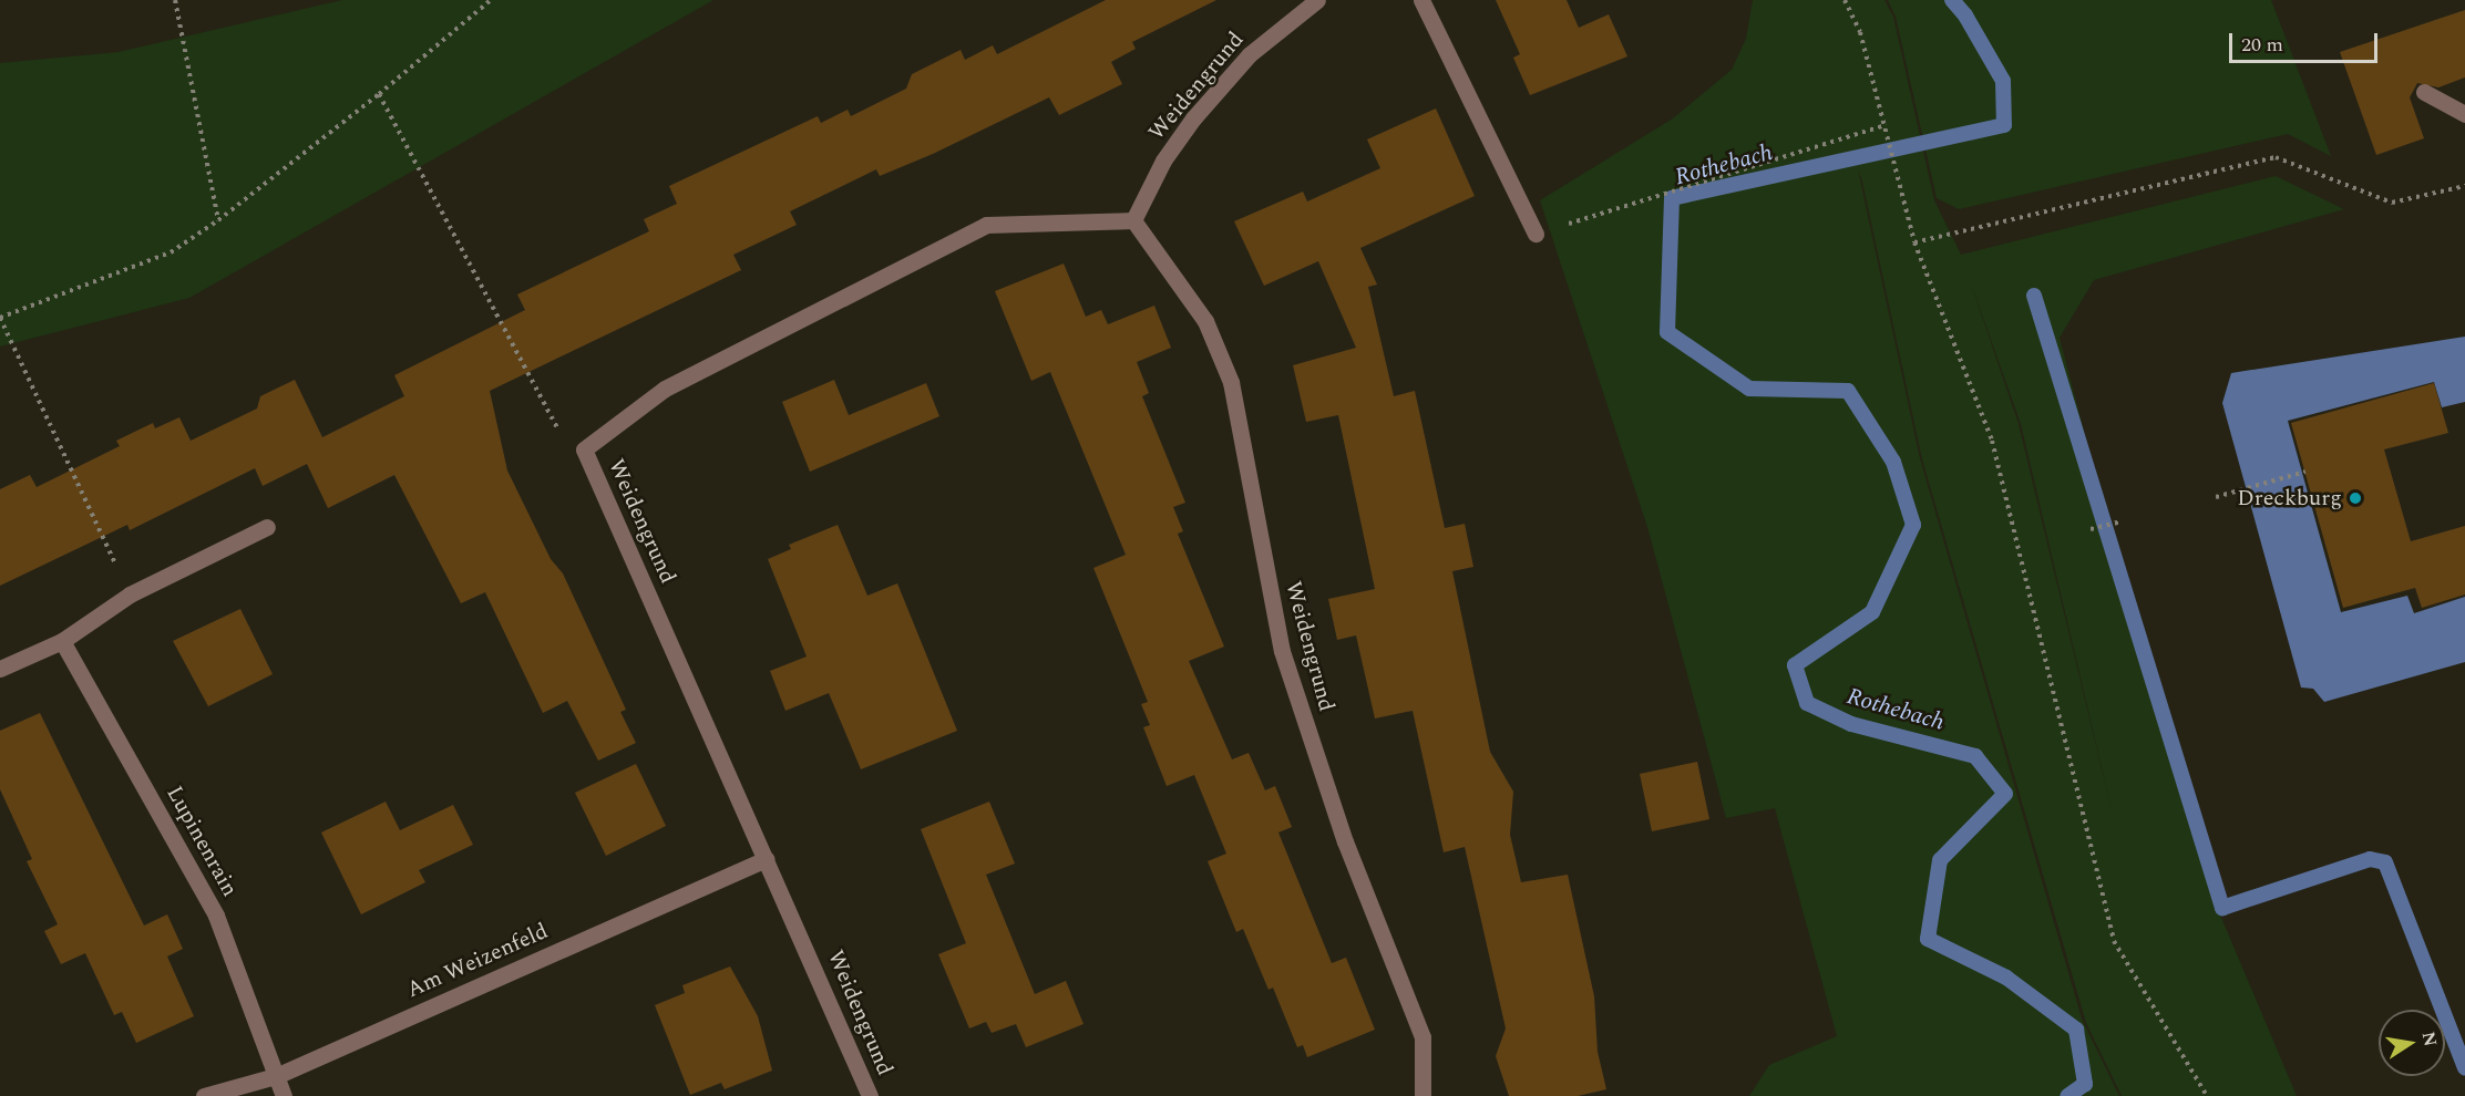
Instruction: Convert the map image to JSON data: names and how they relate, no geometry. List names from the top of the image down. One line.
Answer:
{"streets":{"street":["Weidengrund","Lupinenrain","Am Weizenfeld"]},"crossings":[["Weidengrund","Am Weizenfeld"],["Lupinenrain","Am Weizenfeld"]],"water":["Rothebach"],"places":["Dreckburg"],"scale_bar":"20 m","north":"right"}
